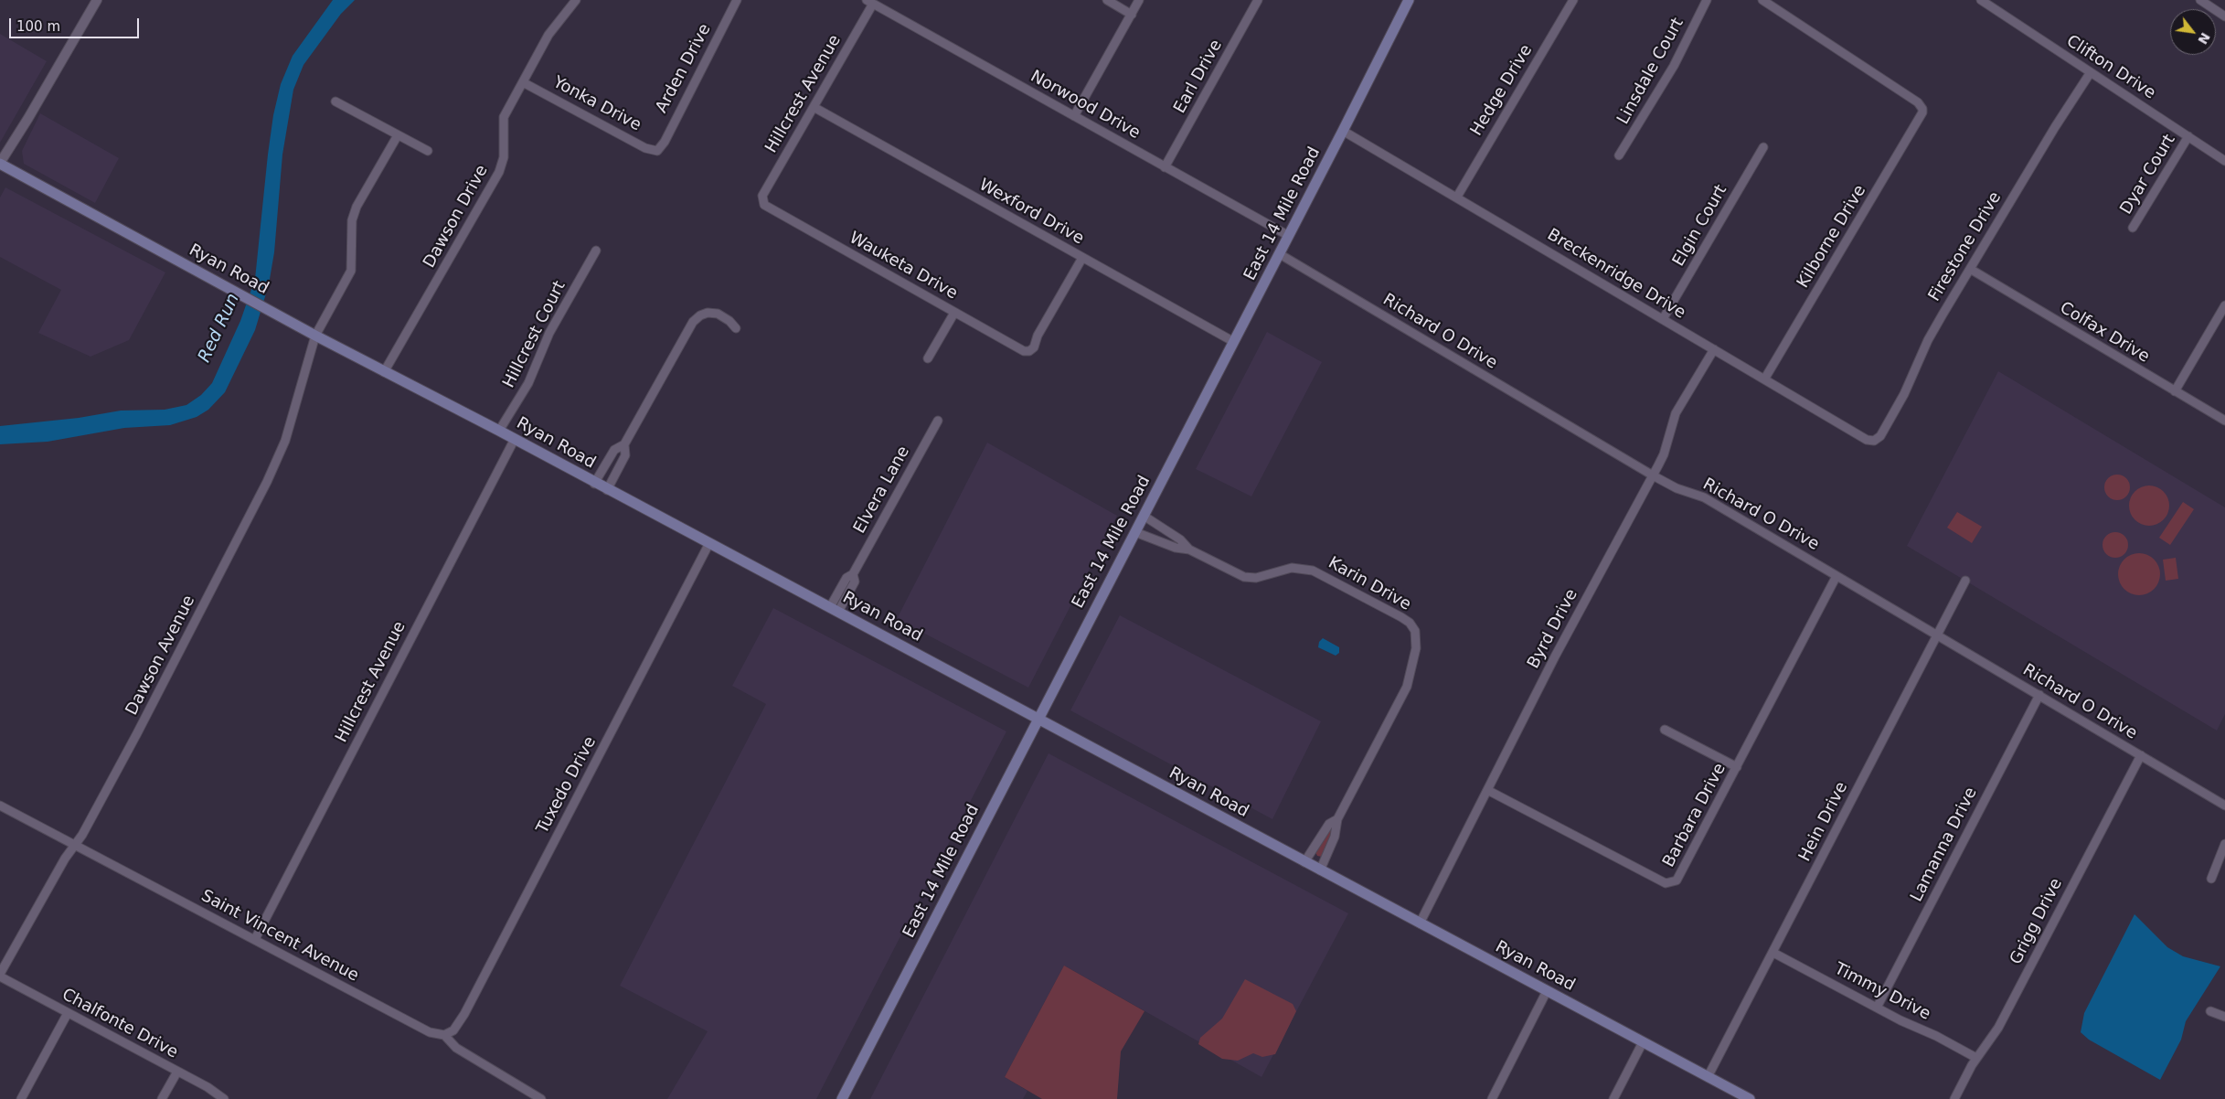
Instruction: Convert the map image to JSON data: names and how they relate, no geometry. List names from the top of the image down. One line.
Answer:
{"streets":{"main road":["East 14 Mile Road","Ryan Road"],"street":["Clifton Drive","Arden Drive","Linsdale Court","Earl Drive","Hedge Drive","Hillcrest Avenue","Yonka Drive","Norwood Drive","Dyar Court","Wexford Drive","Dawson Drive","Elgin Court","Kilborne Drive","Firestone Drive","Wauketa Drive","Breckenridge Drive","Richard O Drive","Colfax Drive","Hillcrest Court","Elvera Lane","Karin Drive","Byrd Drive","Dawson Avenue","Tuxedo Drive","Barbara Drive","Hein Drive","Lamanna Drive","Grigg Drive","Saint Vincent Avenue","Timmy Drive","Chalfonte Drive"]},"crossings":[["Clifton Drive","Dyar Court"],["Clifton Drive","Firestone Drive"],["Arden Drive","Yonka Drive"],["Earl Drive","Norwood Drive"],["Hedge Drive","Breckenridge Drive"],["Hillcrest Avenue","Norwood Drive"],["Hillcrest Avenue","Wexford Drive"],["Hillcrest Avenue","Wauketa Drive"],["Hillcrest Avenue","Ryan Road"],["Hillcrest Avenue","Saint Vincent Avenue"],["Yonka Drive","Dawson Drive"],["Norwood Drive","East 14 Mile Road"],["Wexford Drive","East 14 Mile Road"],["Wexford Drive","Wauketa Drive"],["East 14 Mile Road","Ryan Road"],["East 14 Mile Road","Breckenridge Drive"],["East 14 Mile Road","Richard O Drive"],["East 14 Mile Road","Karin Drive"],["Dawson Drive","Ryan Road"],["Elgin Court","Breckenridge Drive"],["Kilborne Drive","Breckenridge Drive"],["Firestone Drive","Breckenridge Drive"],["Firestone Drive","Colfax Drive"],["Ryan Road","Hillcrest Court"],["Ryan Road","Elvera Lane"],["Ryan Road","Karin Drive"],["Ryan Road","Byrd Drive"],["Ryan Road","Dawson Avenue"],["Ryan Road","Tuxedo Drive"],["Ryan Road","Hein Drive"],["Breckenridge Drive","Byrd Drive"],["Richard O Drive","Byrd Drive"],["Richard O Drive","Barbara Drive"],["Richard O Drive","Hein Drive"],["Richard O Drive","Lamanna Drive"],["Richard O Drive","Grigg Drive"],["Byrd Drive","Barbara Drive"],["Dawson Avenue","Saint Vincent Avenue"],["Dawson Avenue","Chalfonte Drive"],["Tuxedo Drive","Saint Vincent Avenue"],["Hein Drive","Timmy Drive"],["Lamanna Drive","Timmy Drive"],["Grigg Drive","Timmy Drive"]],"water":["Red Run"],"scale_bar":"100 m","north":"bottom right"}
